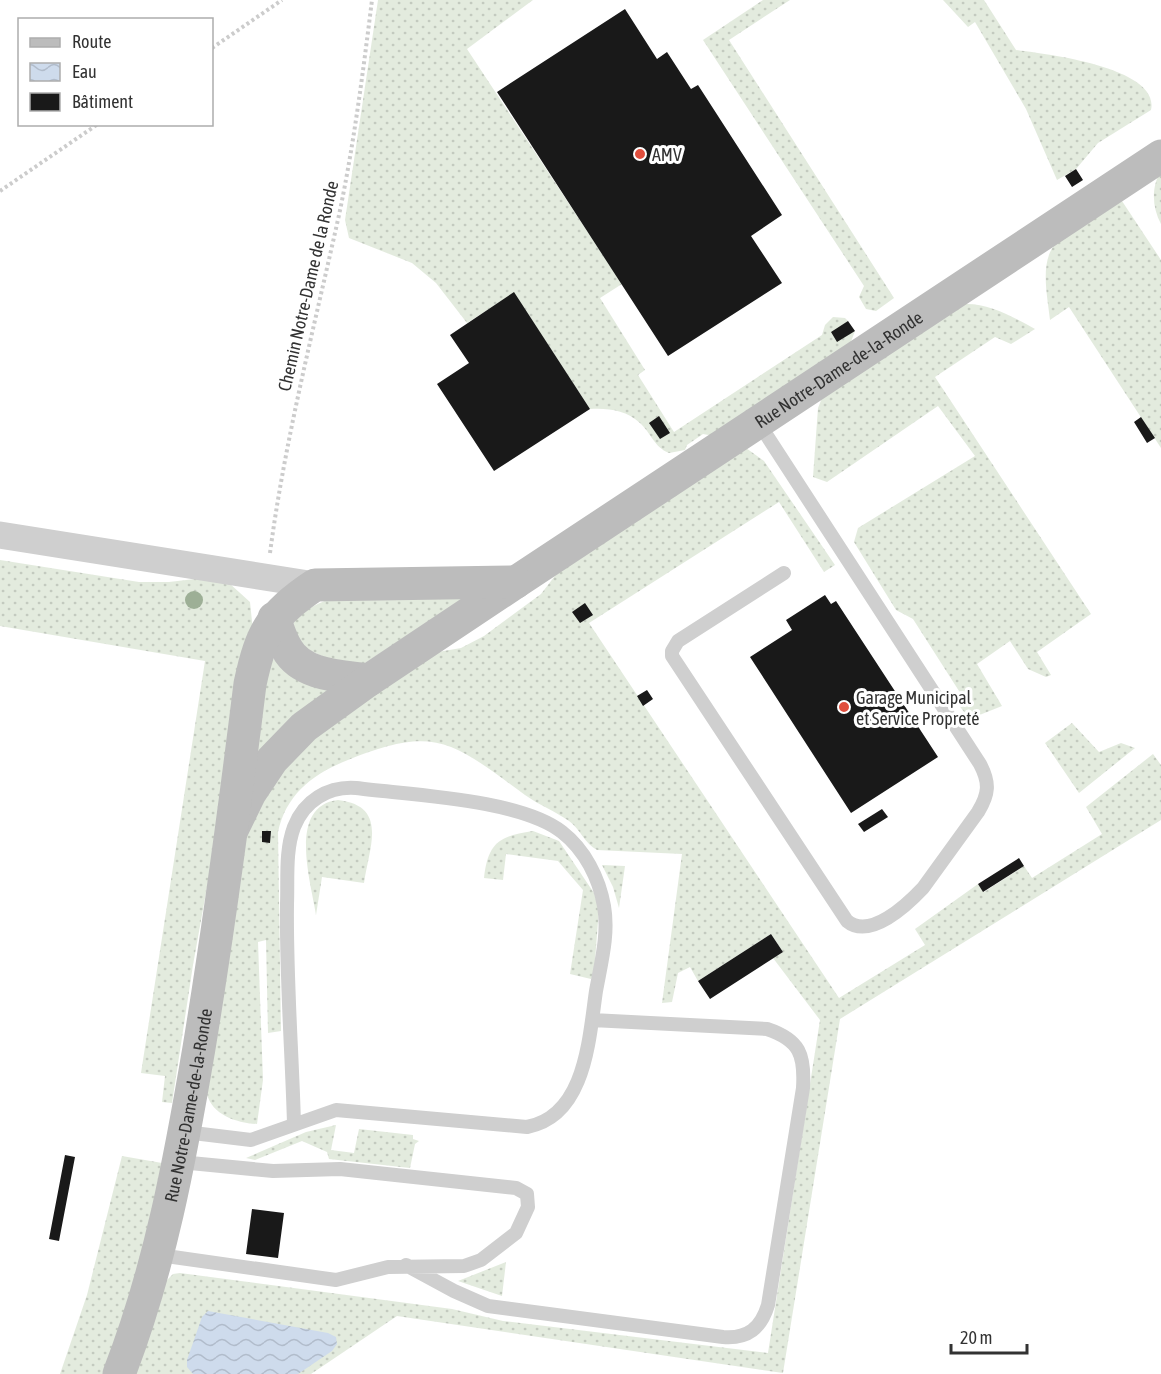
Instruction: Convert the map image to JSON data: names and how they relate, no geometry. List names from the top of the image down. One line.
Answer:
{"streets":{"main road":["Rue Notre-Dame-de-la-Ronde"],"path":["Chemin Notre-Dame de la Ronde"]},"places":["AMV","Garage Municipal et Service Propreté"],"legend":["Route","Eau","Bâtiment"],"scale_bar":"20 m"}
